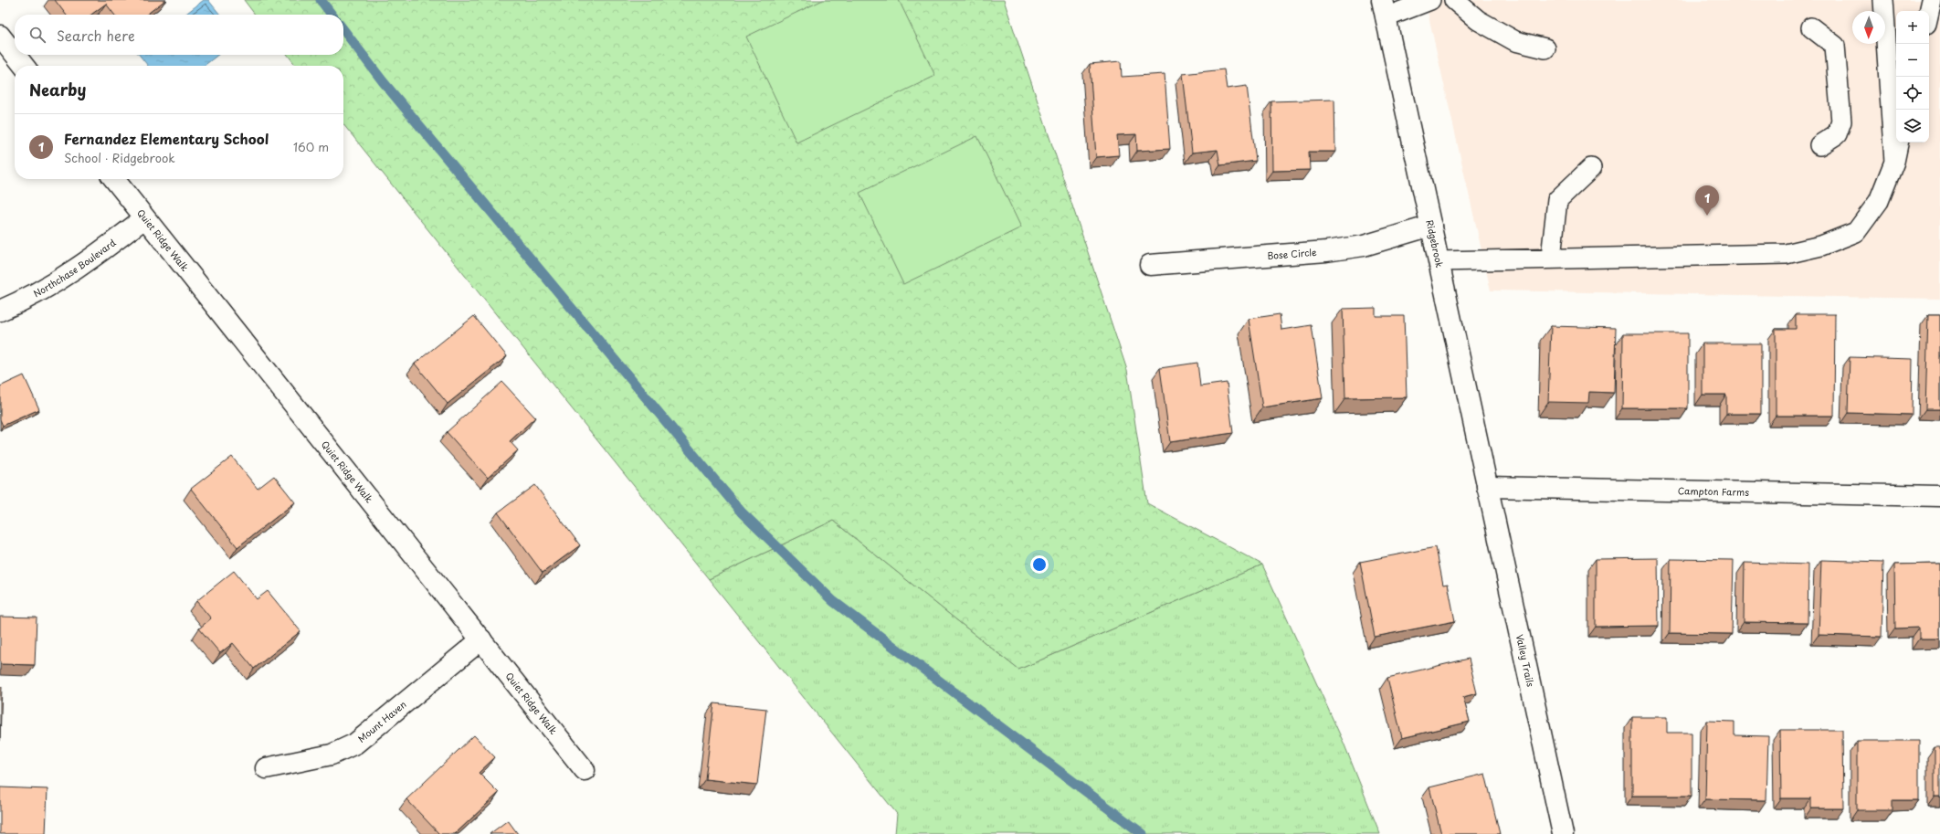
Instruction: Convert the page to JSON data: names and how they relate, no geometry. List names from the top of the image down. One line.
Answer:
{"streets":{"street":["Quiet Ridge Walk","Ridgebrook","Bose Circle","Northchase Boulevard","Campton Farms","Valley Trails","Mount Haven"]},"crossings":[["Quiet Ridge Walk","Northchase Boulevard"],["Quiet Ridge Walk","Mount Haven"],["Ridgebrook","Bose Circle"],["Ridgebrook","Campton Farms"],["Ridgebrook","Valley Trails"],["Campton Farms","Valley Trails"]],"north":"bottom","page":{"map_buttons":["+","−"],"search":"Search here","heading":"Nearby","list":[{"mark":"1","name":"Fernandez Elementary School","note":"School · Ridgebrook","value":"160 m"}],"pins":"1"}}
